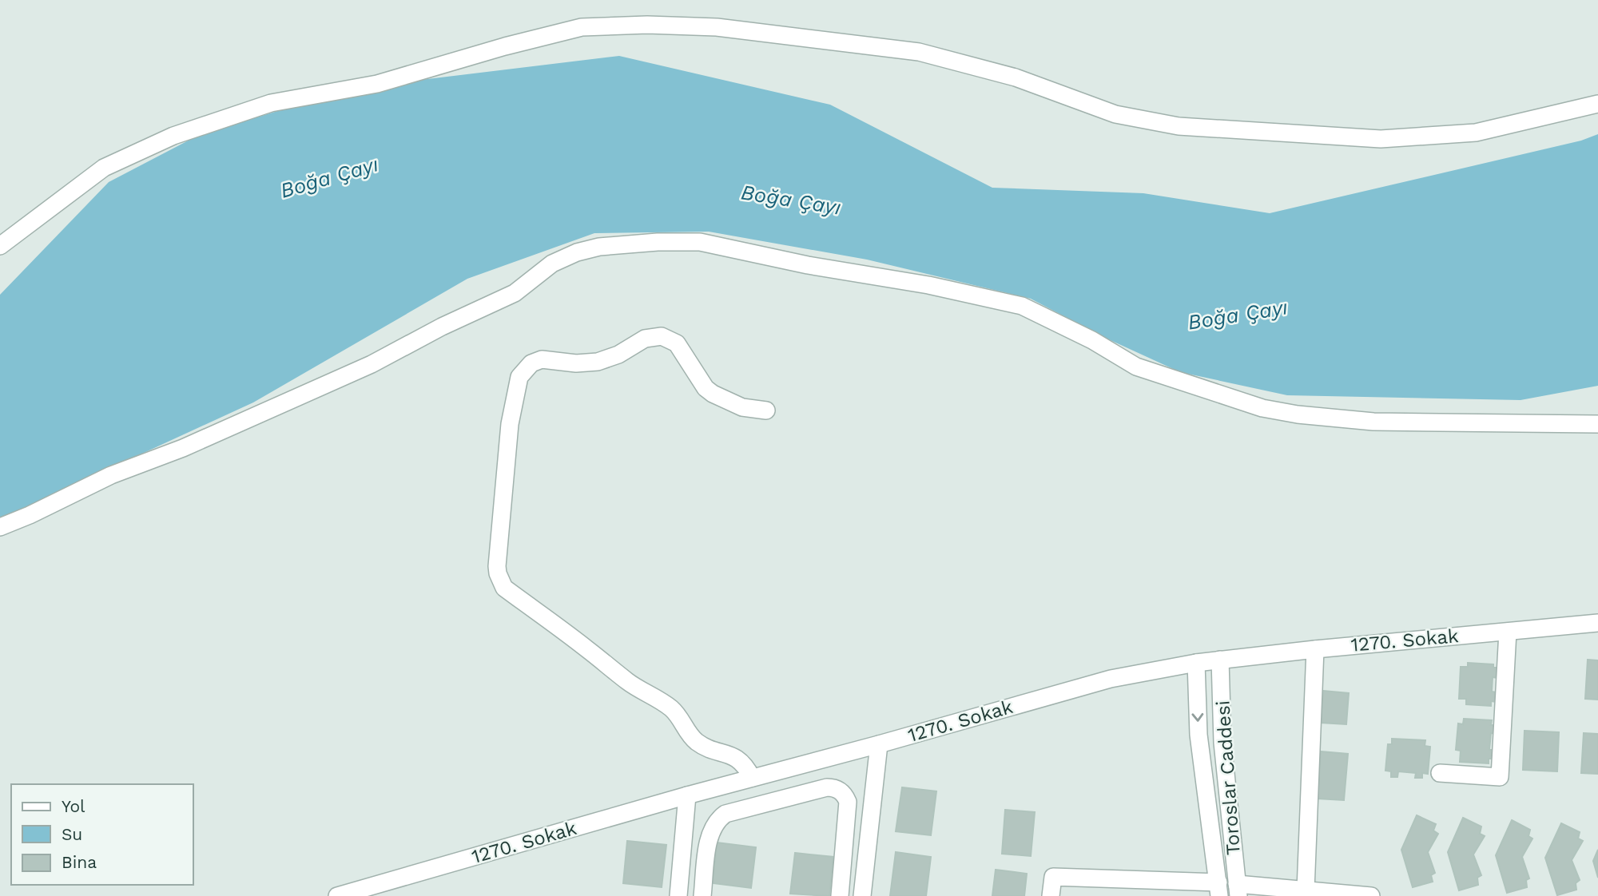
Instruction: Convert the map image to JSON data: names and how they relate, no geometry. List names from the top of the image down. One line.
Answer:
{"streets":{"street":["1270. Sokak","Toroslar Caddesi"]},"crossings":[["1270. Sokak","Toroslar Caddesi"]],"water":["Boğa Çayı"],"legend":["Yol","Su","Bina"]}
